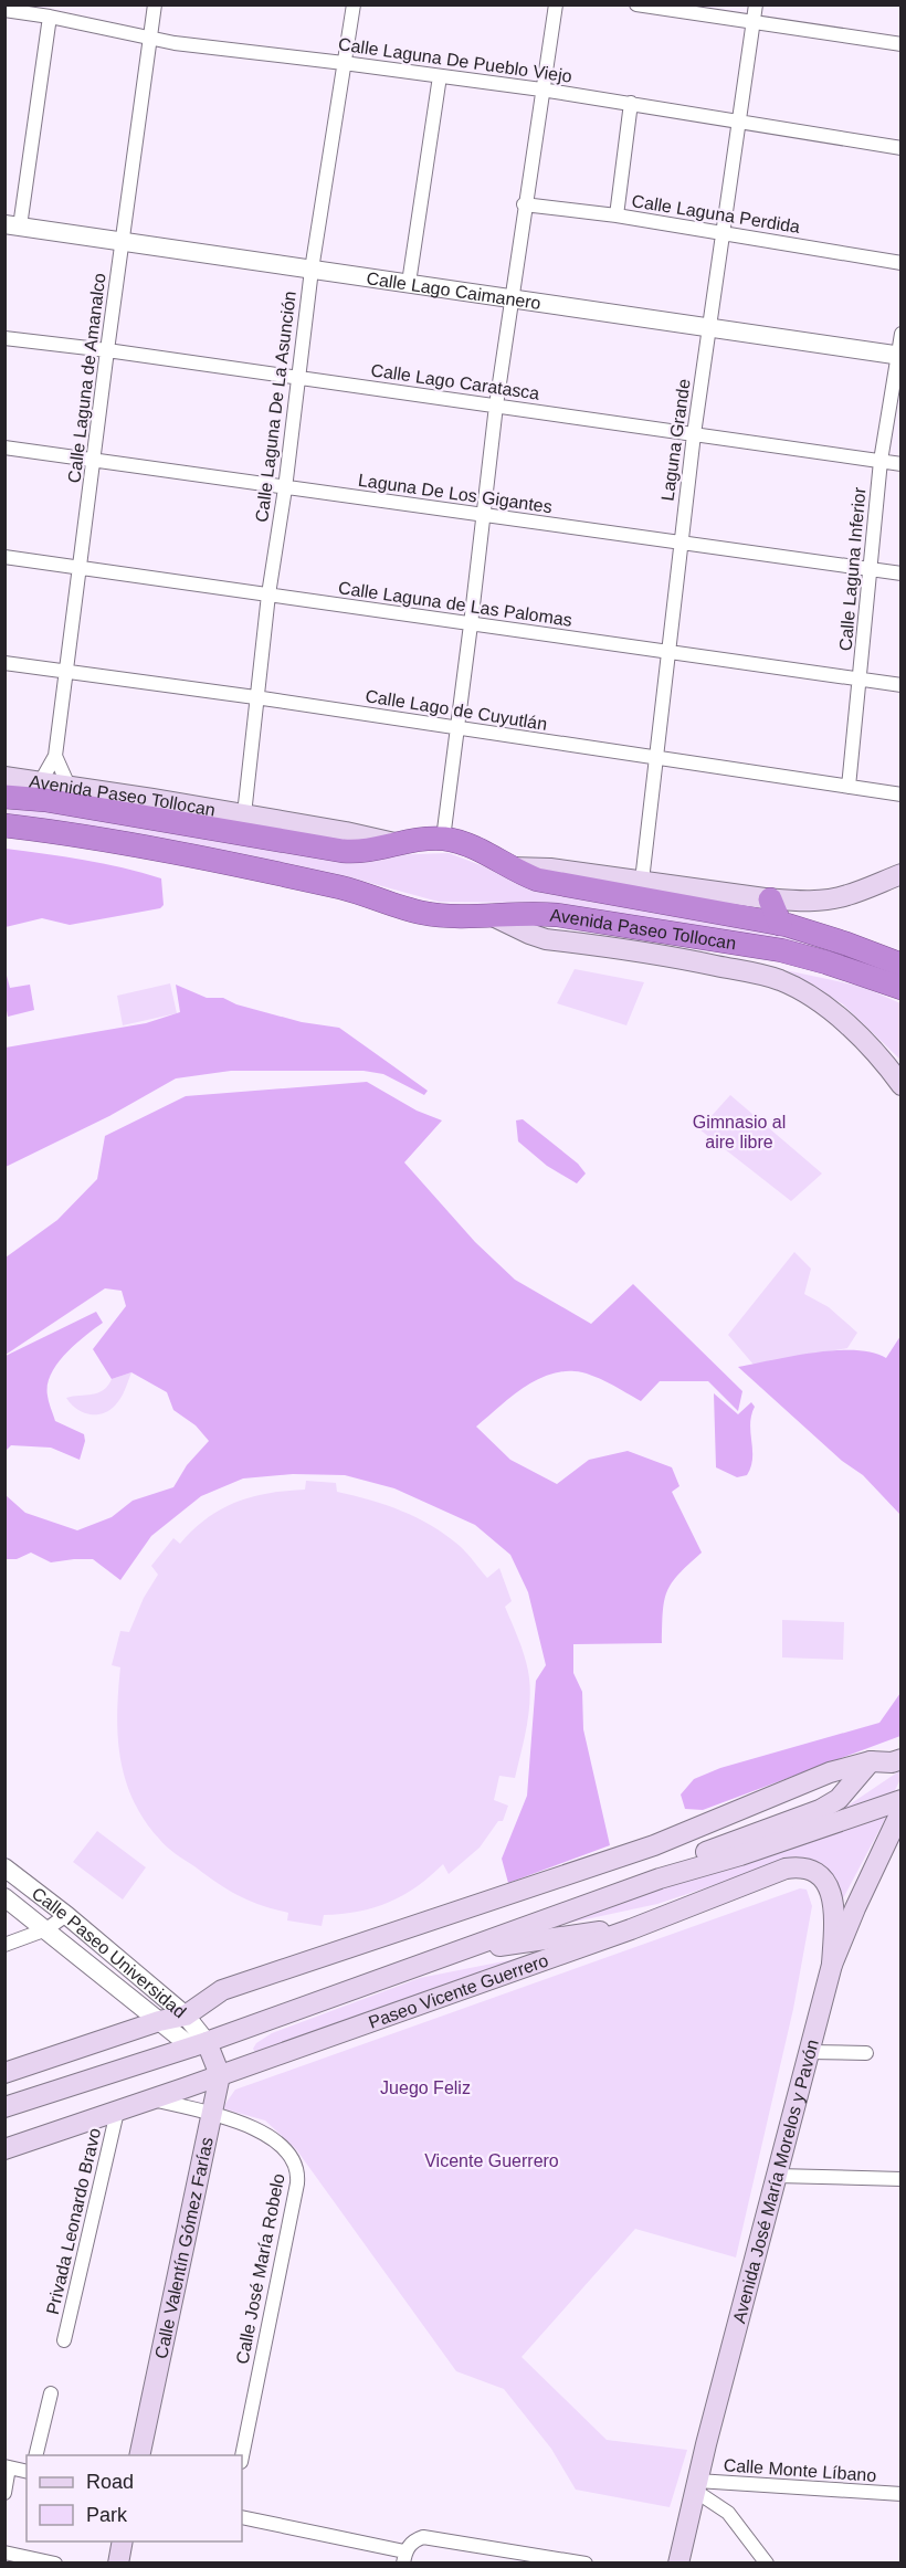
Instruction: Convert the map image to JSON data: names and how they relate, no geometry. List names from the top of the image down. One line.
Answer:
{"streets":{"highway":["Avenida Paseo Tollocan"],"main road":["Paseo Vicente Guerrero","Avenida José María Morelos y Pavón","Calle Valentín Gómez Farías"],"street":["Calle Laguna De Pueblo Viejo","Calle Laguna Perdida","Calle Lago Caimanero","Calle Laguna de Amanalco","Calle Lago Caratasca","Calle Laguna De La Asunción","Laguna Grande","Laguna De Los Gigantes","Calle Laguna Inferior","Calle Laguna de Las Palomas","Calle Lago de Cuyutlán","Calle Paseo Universidad","Privada Leonardo Bravo","Calle José María Robelo","Calle Monte Líbano"]},"crossings":[["Calle Laguna De Pueblo Viejo","Calle Laguna de Amanalco"],["Calle Laguna De Pueblo Viejo","Calle Laguna De La Asunción"],["Calle Laguna De Pueblo Viejo","Laguna Grande"],["Calle Laguna Perdida","Laguna Grande"],["Calle Lago Caimanero","Calle Laguna de Amanalco"],["Calle Lago Caimanero","Calle Laguna De La Asunción"],["Calle Lago Caimanero","Laguna Grande"],["Calle Lago Caimanero","Calle Laguna Inferior"],["Calle Laguna de Amanalco","Calle Lago Caratasca"],["Calle Laguna de Amanalco","Laguna De Los Gigantes"],["Calle Laguna de Amanalco","Calle Laguna de Las Palomas"],["Calle Laguna de Amanalco","Calle Lago de Cuyutlán"],["Calle Laguna de Amanalco","Avenida Paseo Tollocan"],["Calle Lago Caratasca","Calle Laguna De La Asunción"],["Calle Lago Caratasca","Laguna Grande"],["Calle Lago Caratasca","Calle Laguna Inferior"],["Calle Laguna De La Asunción","Laguna De Los Gigantes"],["Calle Laguna De La Asunción","Calle Laguna de Las Palomas"],["Calle Laguna De La Asunción","Calle Lago de Cuyutlán"],["Calle Laguna De La Asunción","Avenida Paseo Tollocan"],["Laguna Grande","Laguna De Los Gigantes"],["Laguna Grande","Calle Laguna de Las Palomas"],["Laguna Grande","Calle Lago de Cuyutlán"],["Laguna De Los Gigantes","Calle Laguna Inferior"],["Calle Laguna Inferior","Calle Laguna de Las Palomas"],["Calle Laguna Inferior","Calle Lago de Cuyutlán"],["Calle Paseo Universidad","Paseo Vicente Guerrero"],["Paseo Vicente Guerrero","Avenida José María Morelos y Pavón"],["Paseo Vicente Guerrero","Privada Leonardo Bravo"],["Paseo Vicente Guerrero","Calle Valentín Gómez Farías"],["Paseo Vicente Guerrero","Calle José María Robelo"],["Avenida José María Morelos y Pavón","Calle Monte Líbano"],["Calle Valentín Gómez Farías","Calle José María Robelo"]],"parks":["Gimnasio al aire libre","Juego Feliz","Vicente Guerrero"],"legend":["Road","Park"]}
